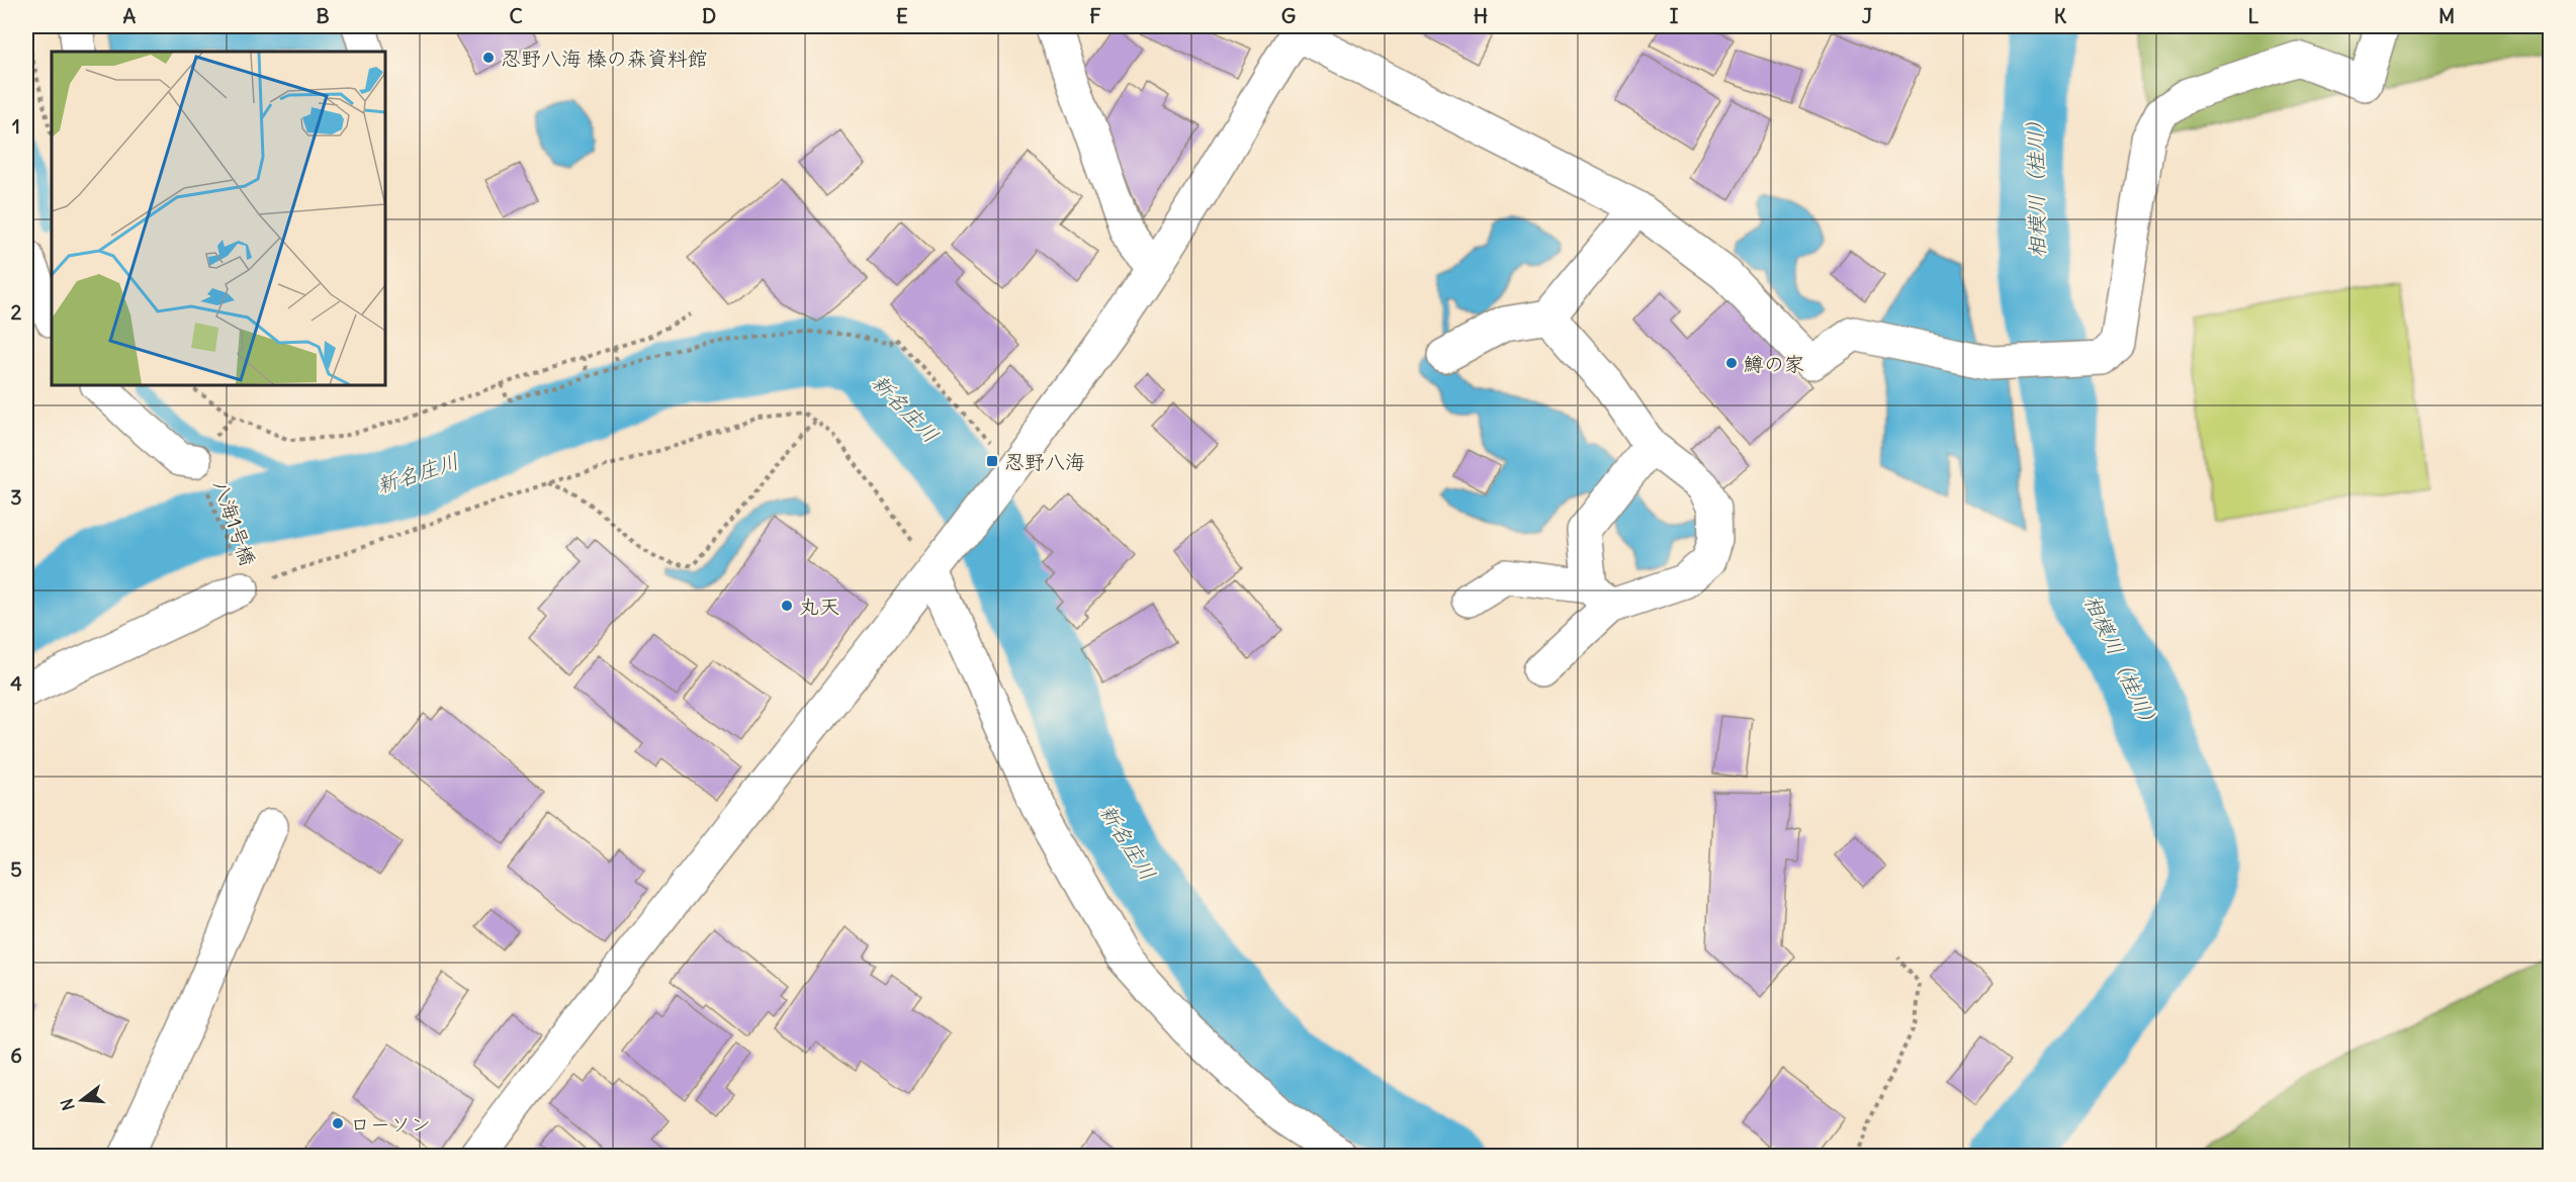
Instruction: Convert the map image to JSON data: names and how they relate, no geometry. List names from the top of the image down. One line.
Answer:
{"streets":{"path":["八海1号橋"]},"water":["相模川（桂川）","新名庄川"],"places":{"other":["忍野八海 榛の森資料館","鱒の家","丸天","ローソン"],"transit":["忍野八海"]},"north":"left","grid":{"columns":["A","B","C","D","E","F","G","H","I","J","K","L","M"],"rows":["1","2","3","4","5","6"]}}
